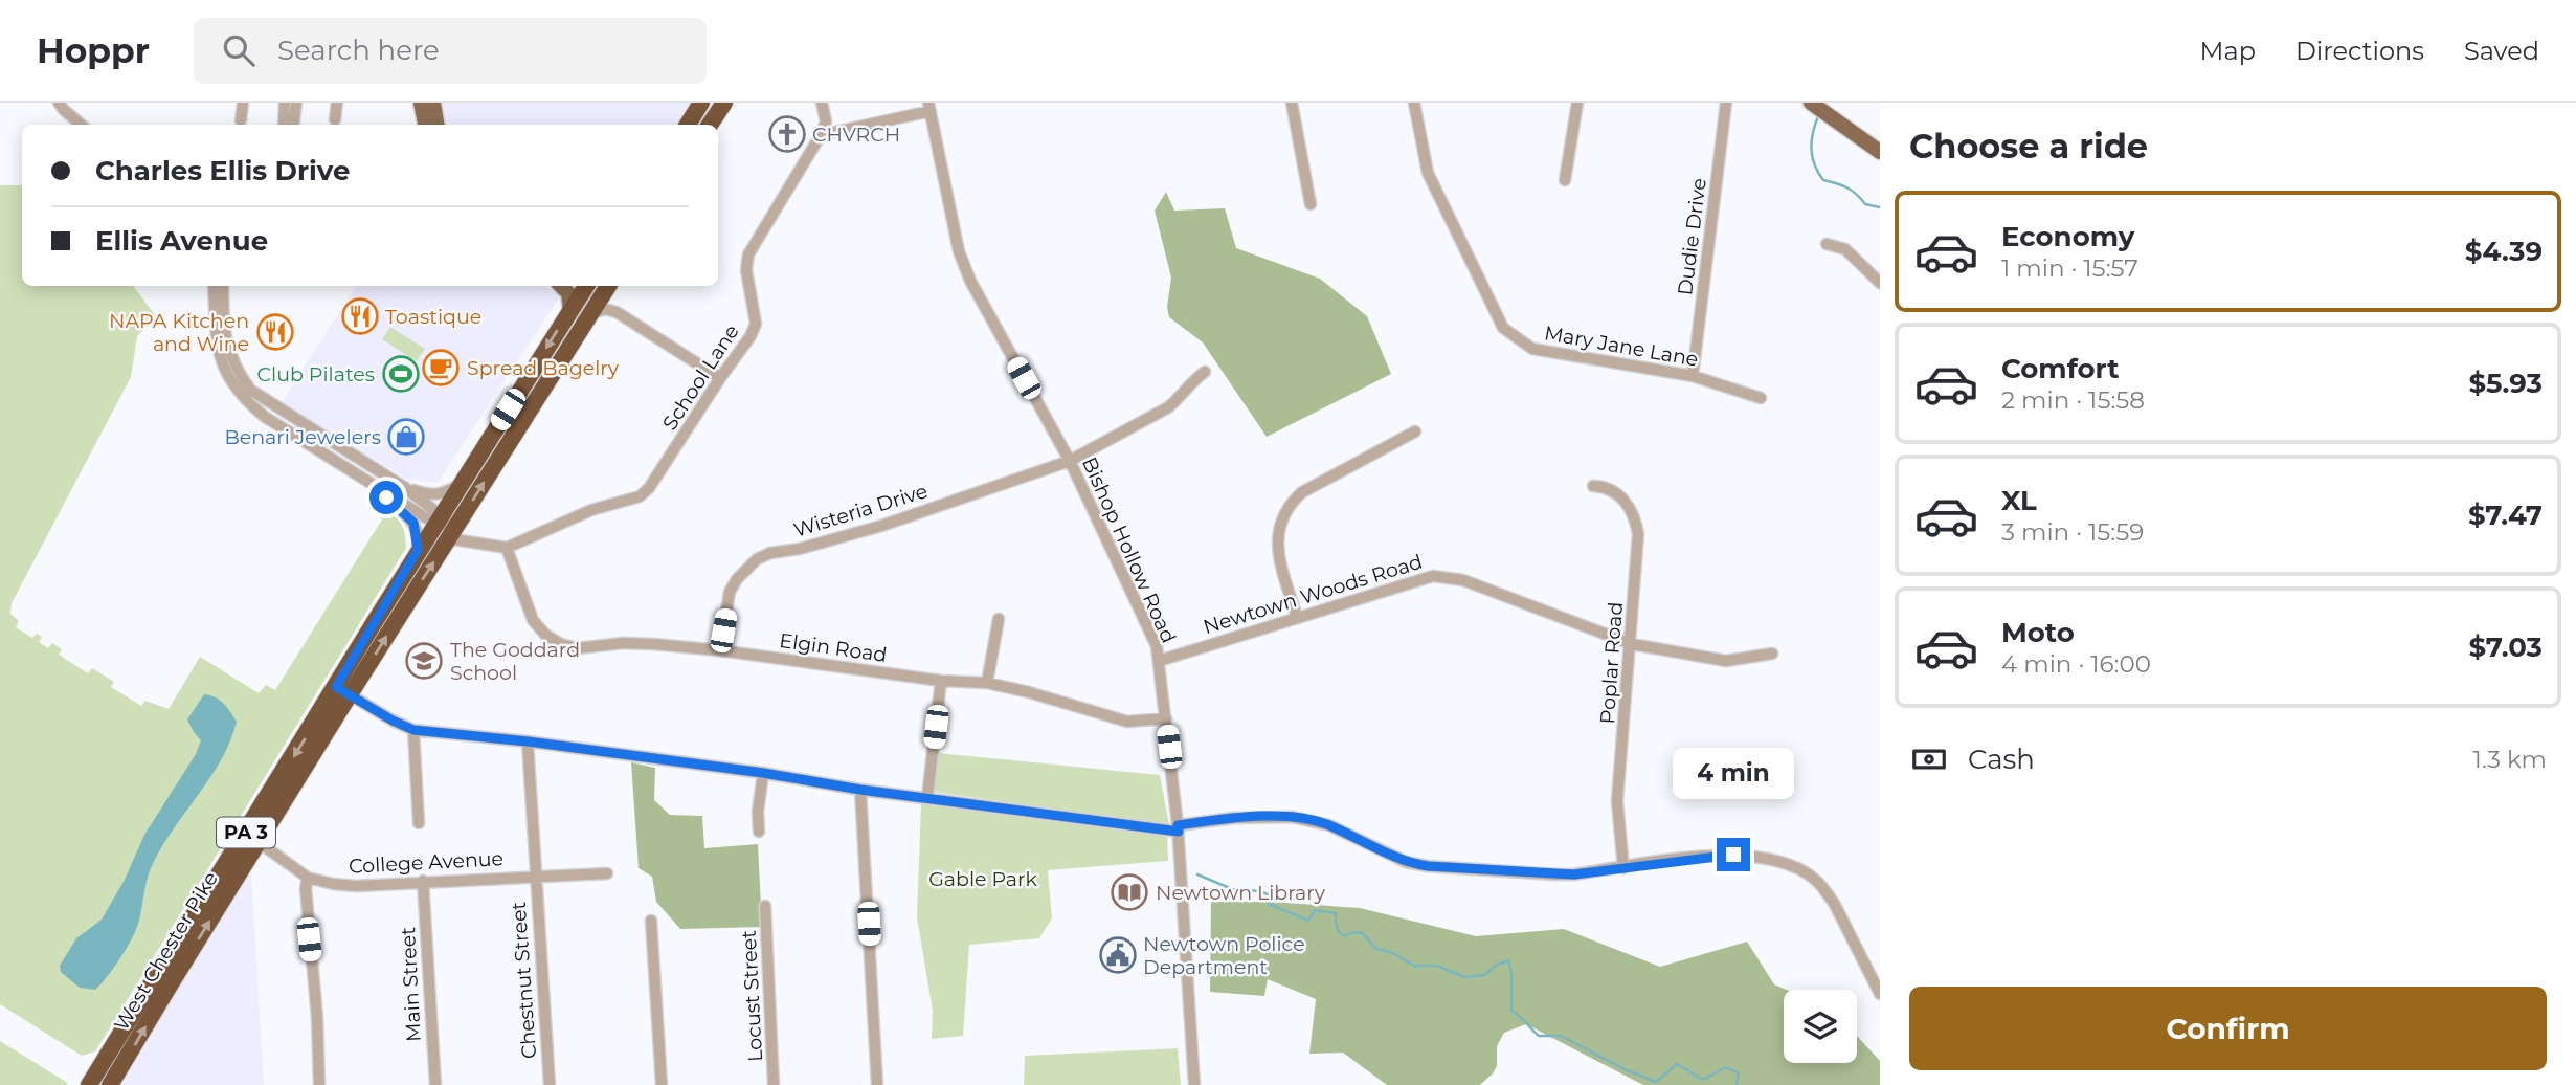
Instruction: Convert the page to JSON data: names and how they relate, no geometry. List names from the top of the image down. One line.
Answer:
{"streets":{"highway":["PA 3","West Chester Pike"],"street":["Dudie Drive","Mary Jane Lane","School Lane","Wisteria Drive","Bishop Hollow Road","Newtown Woods Road","Elgin Road","Poplar Road","College Avenue","Chestnut Street","Main Street","Locust Street"]},"crossings":[["Dudie Drive","Mary Jane Lane"],["School Lane","Elgin Road"],["Wisteria Drive","Bishop Hollow Road"],["Wisteria Drive","Elgin Road"],["Bishop Hollow Road","Newtown Woods Road"],["Bishop Hollow Road","Elgin Road"],["Newtown Woods Road","Poplar Road"],["College Avenue","West Chester Pike"],["College Avenue","Chestnut Street"],["College Avenue","Main Street"]],"parks":["Gable Park"],"places":{"church":["CHVRCH"],"restaurant":["Toastique","NAPA Kitchen and Wine"],"cafe":["Spread Bagelry"],"sports":["Club Pilates"],"shop":["Benari Jewelers"],"school or university":["The Goddard School"],"library":["Newtown Library"],"public building":["Newtown Police Department"]},"page":{"header":"Hoppr","search":"Search here","nav":["Map","Directions","Saved"],"heading":"Choose a ride","banner":["Charles Ellis Drive","Ellis Avenue"],"list":[{"name":"Economy","note":"1 min · 15:57","value":"$4.39"},{"name":"Comfort","note":"2 min · 15:58","value":"$5.93"},{"name":"XL","note":"3 min · 15:59","value":"$7.47"},{"name":"Moto","note":"4 min · 16:00","value":"$7.03"}],"pay":["Cash","1.3 km"],"bubble":"4 min","buttons":"Confirm"}}
